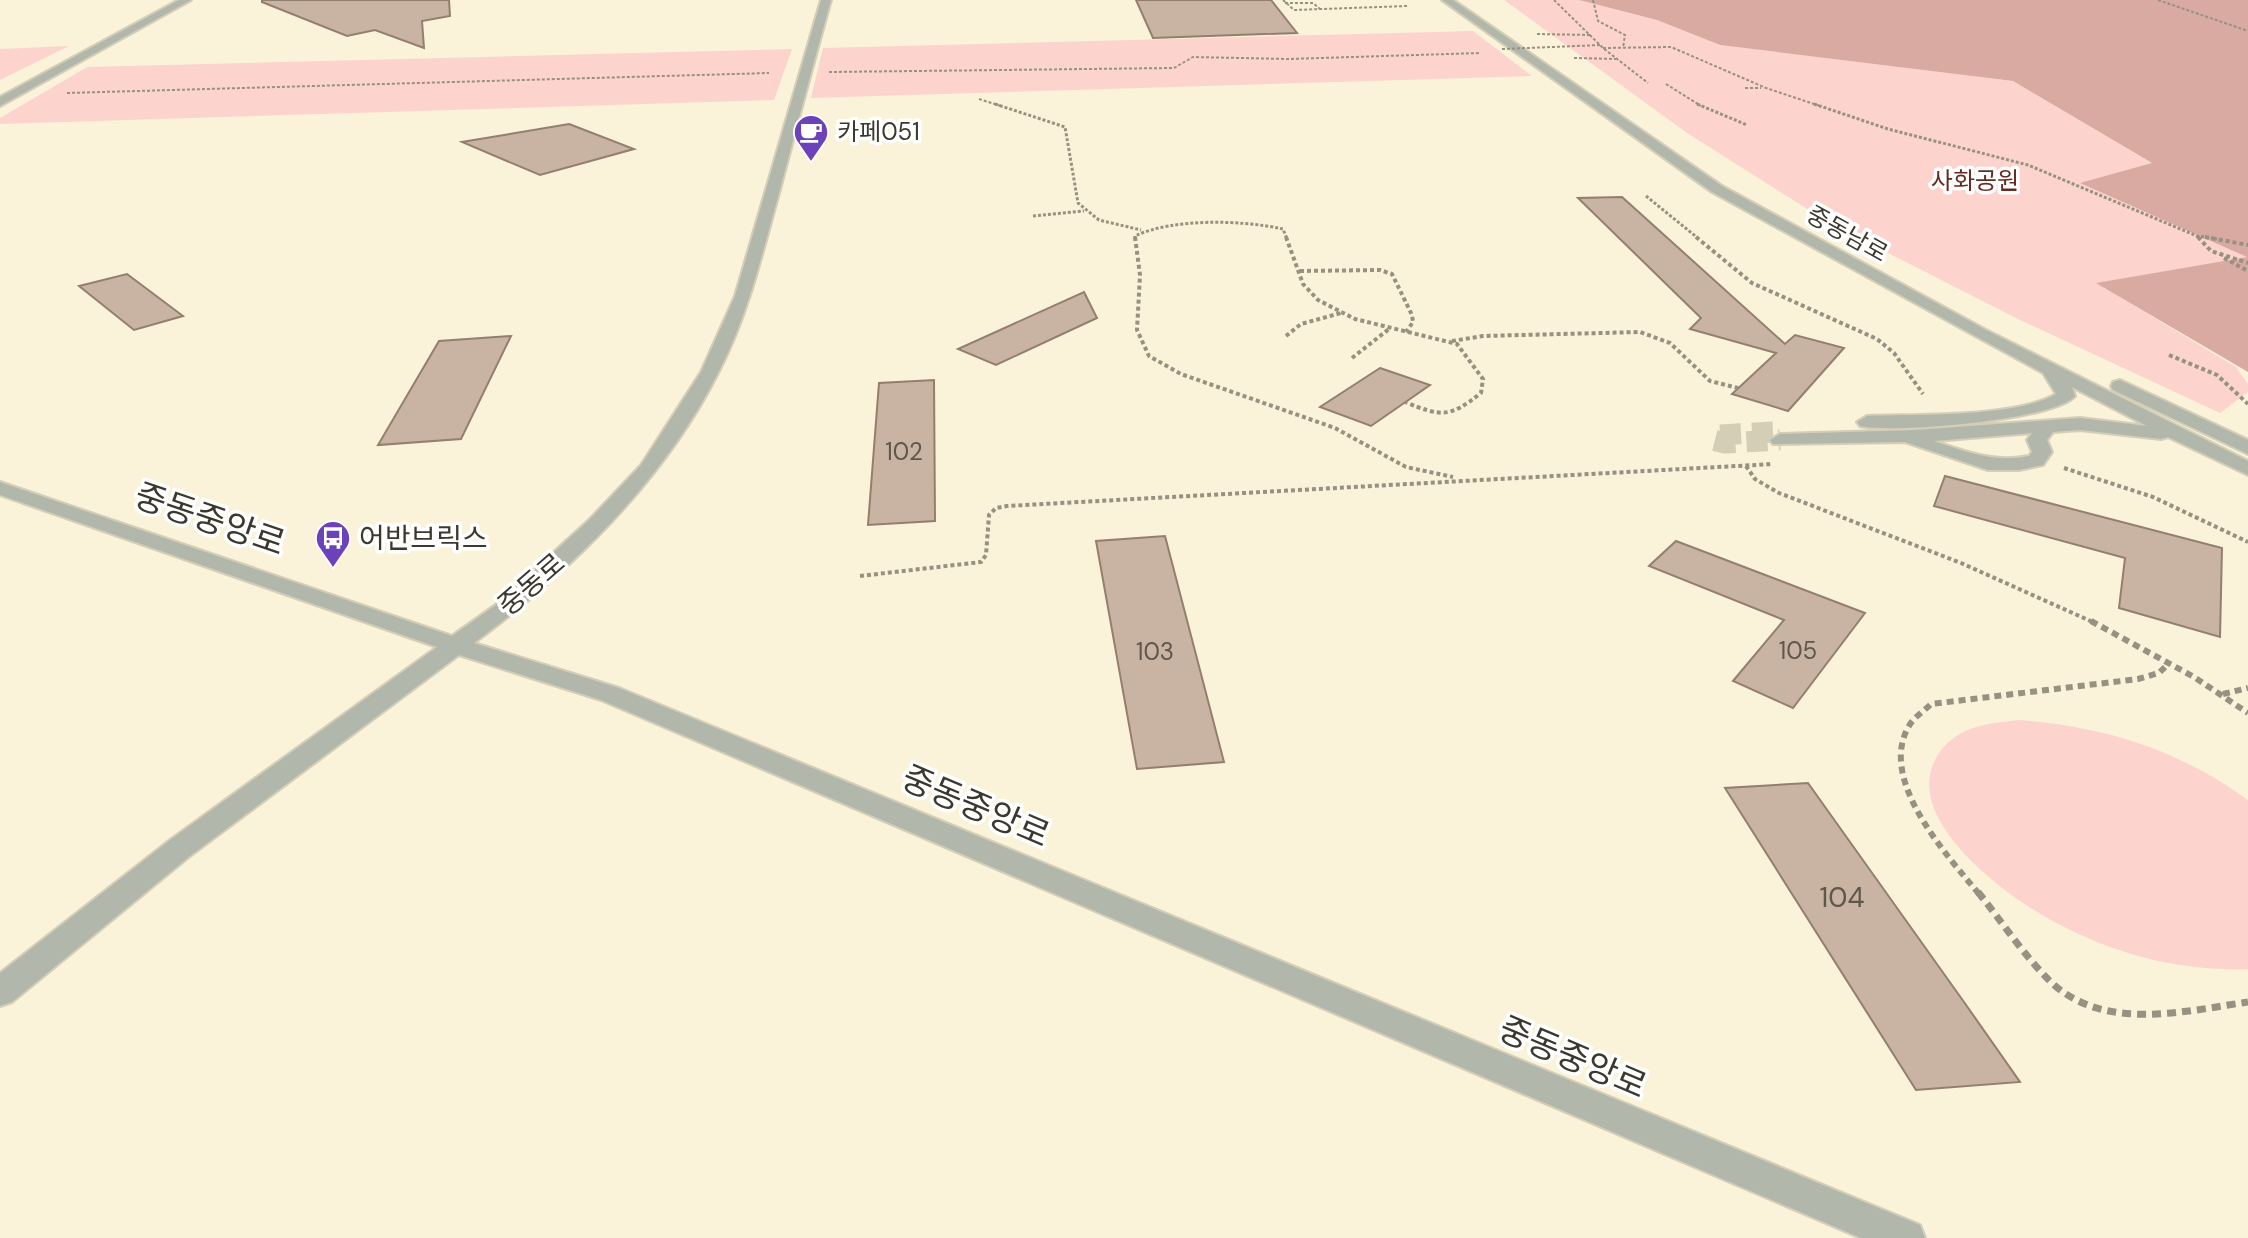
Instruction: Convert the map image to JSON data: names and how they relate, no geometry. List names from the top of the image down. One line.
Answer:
{"streets":{"street":["중동남로","중동중앙로","중동로"]},"crossings":[["중동중앙로","중동로"]],"parks":["사화공원"],"places":{"cafe":["카페051"],"bus stop":["어반브릭스"]},"house_numbers":["102","105","103","104"]}
